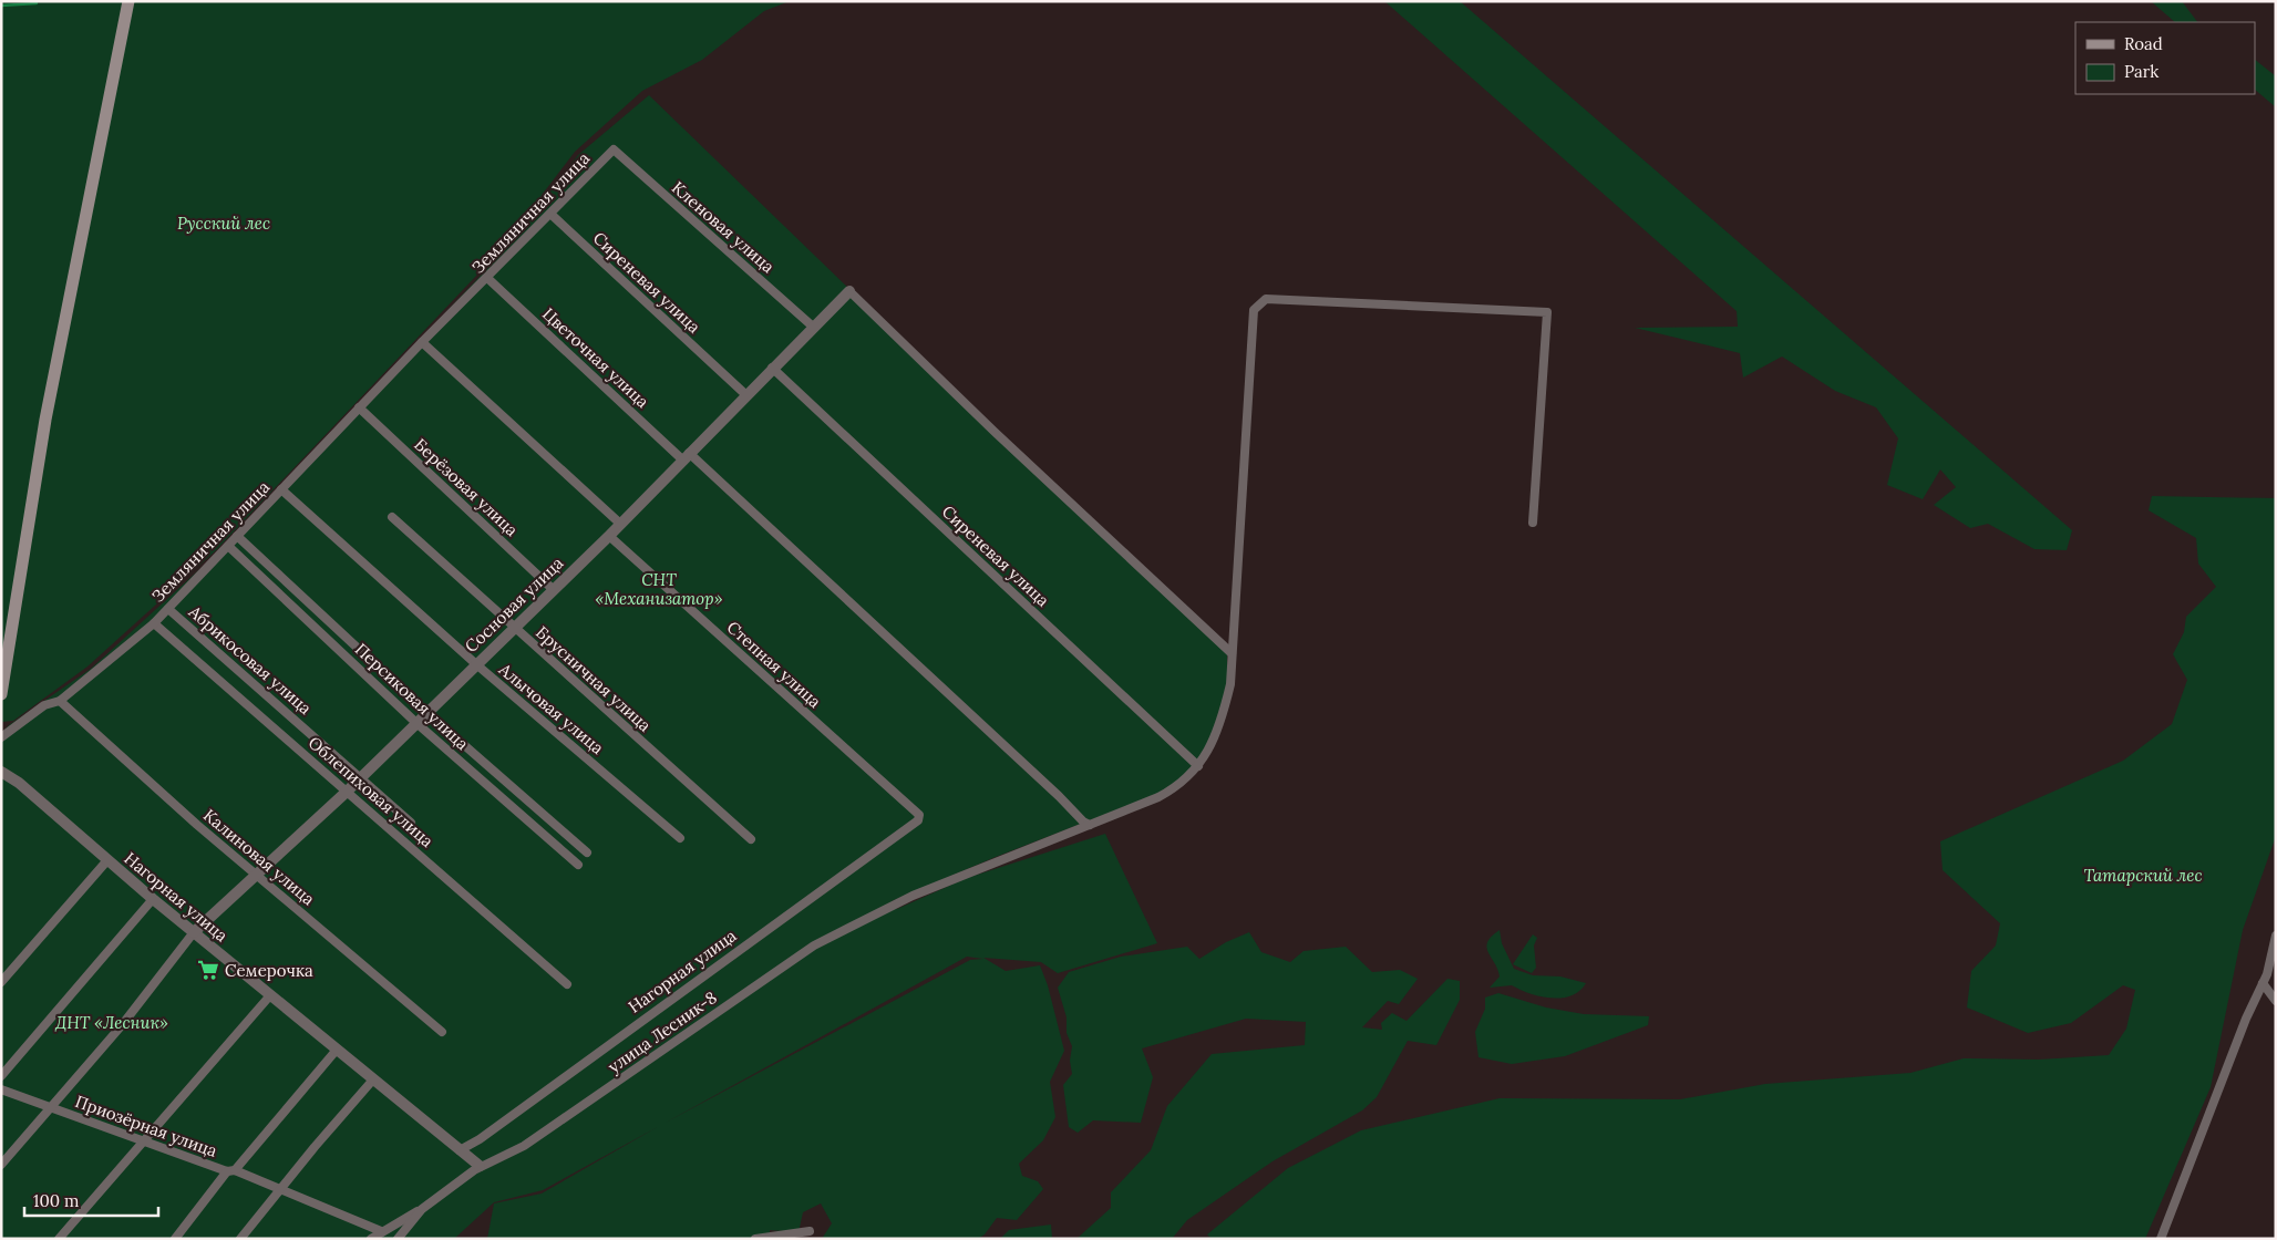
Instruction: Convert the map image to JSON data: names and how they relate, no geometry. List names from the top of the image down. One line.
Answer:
{"streets":{"street":["Земляничная улица","Кленовая улица","Сиреневая улица","Цветочная улица","Берёзовая улица","Сосновая улица","Абрикосовая улица","Степная улица","Брусничная улица","Персиковая улица","Алычовая улица","Облепиховая улица","Калиновая улица","Нагорная улица","улица Лесник-8","Приозёрная улица"]},"crossings":[["Земляничная улица","Кленовая улица"],["Земляничная улица","Сиреневая улица"],["Земляничная улица","Цветочная улица"],["Земляничная улица","Берёзовая улица"],["Земляничная улица","Абрикосовая улица"],["Земляничная улица","Персиковая улица"],["Земляничная улица","Алычовая улица"],["Земляничная улица","Облепиховая улица"],["Земляничная улица","Калиновая улица"],["Кленовая улица","Сосновая улица"],["Сиреневая улица","Сосновая улица"],["Сиреневая улица","улица Лесник-8"],["Цветочная улица","Сосновая улица"],["Цветочная улица","улица Лесник-8"],["Берёзовая улица","Сосновая улица"],["Сосновая улица","Абрикосовая улица"],["Сосновая улица","Степная улица"],["Сосновая улица","Брусничная улица"],["Сосновая улица","Персиковая улица"],["Сосновая улица","Алычовая улица"],["Сосновая улица","Облепиховая улица"],["Сосновая улица","Калиновая улица"],["Сосновая улица","Нагорная улица"],["Степная улица","Нагорная улица"],["Нагорная улица","улица Лесник-8"]],"parks":["Русский лес","СНТ «Механизатор»","Татарский лес","ДНТ «Лесник»"],"places":{"supermarket":["Семерочка"]},"legend":["Road","Park"],"scale_bar":"100 m"}
